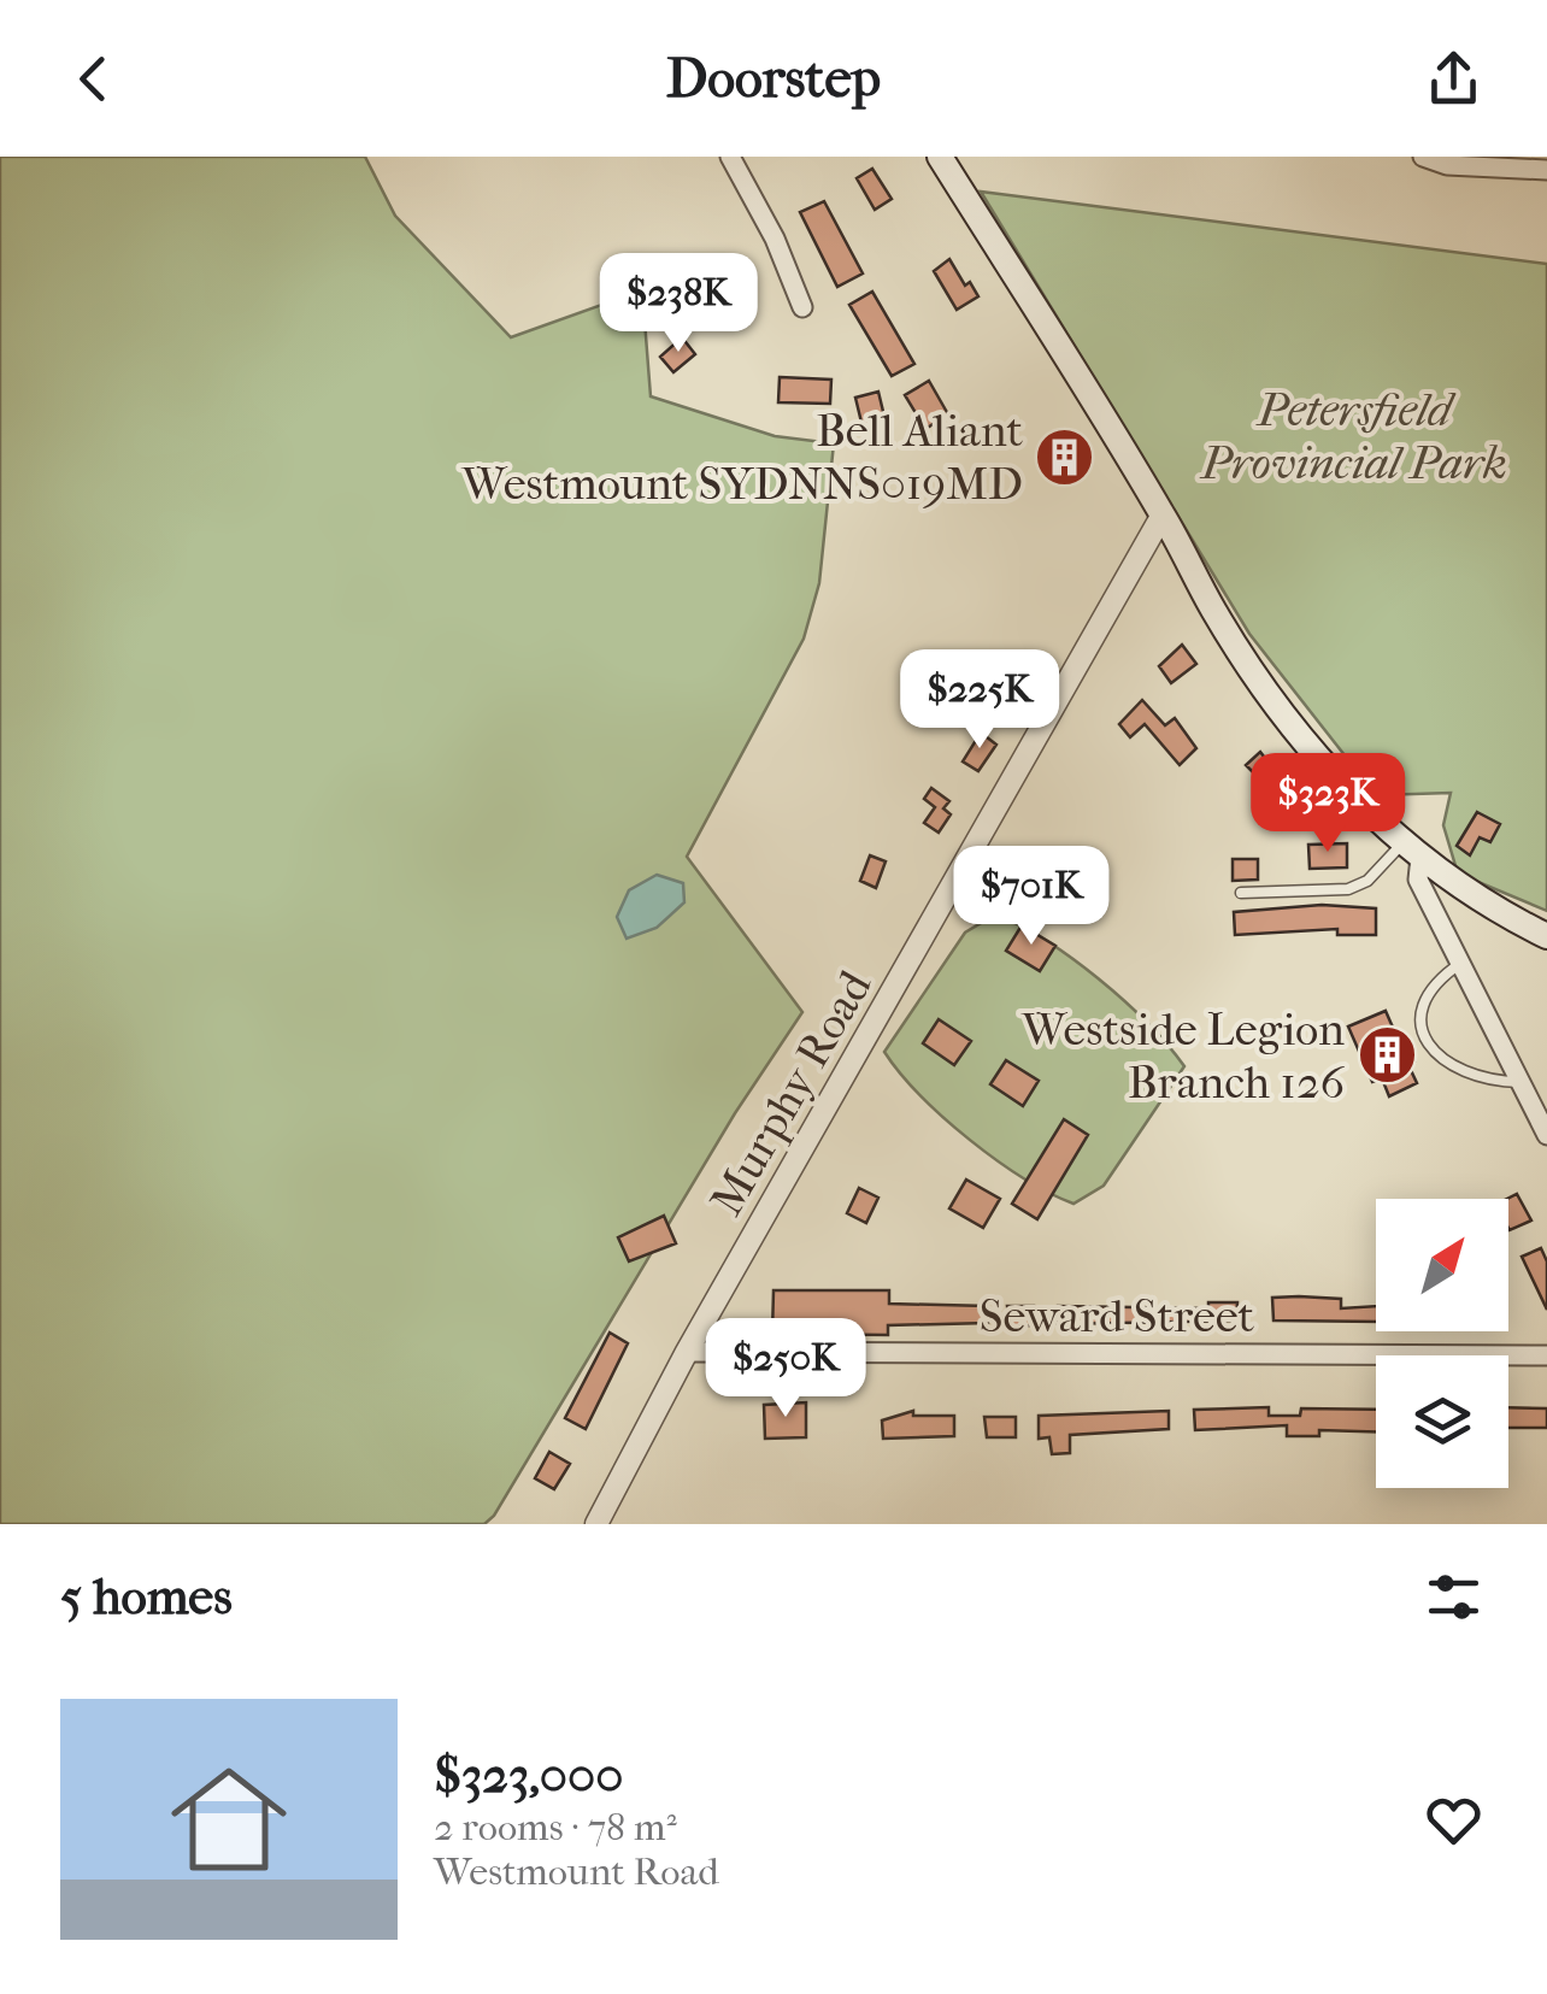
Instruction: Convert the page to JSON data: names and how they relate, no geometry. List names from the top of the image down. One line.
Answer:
{"streets":{"street":["Murphy Road","Seward Street"]},"crossings":[["Murphy Road","Seward Street"]],"parks":["Petersfield Provincial Park"],"places":{"building":["Bell Aliant Westmount SYDNNS019MD","Westside Legion Branch 126"]},"north":"top right","page":{"header":"Doorstep","price":["$238K","$225K","$323K","$701K","$250K"],"heading":"5 homes","list":[{"name":"$323,000","note":"2 rooms · 78 m² · Westmount Road"}]}}
